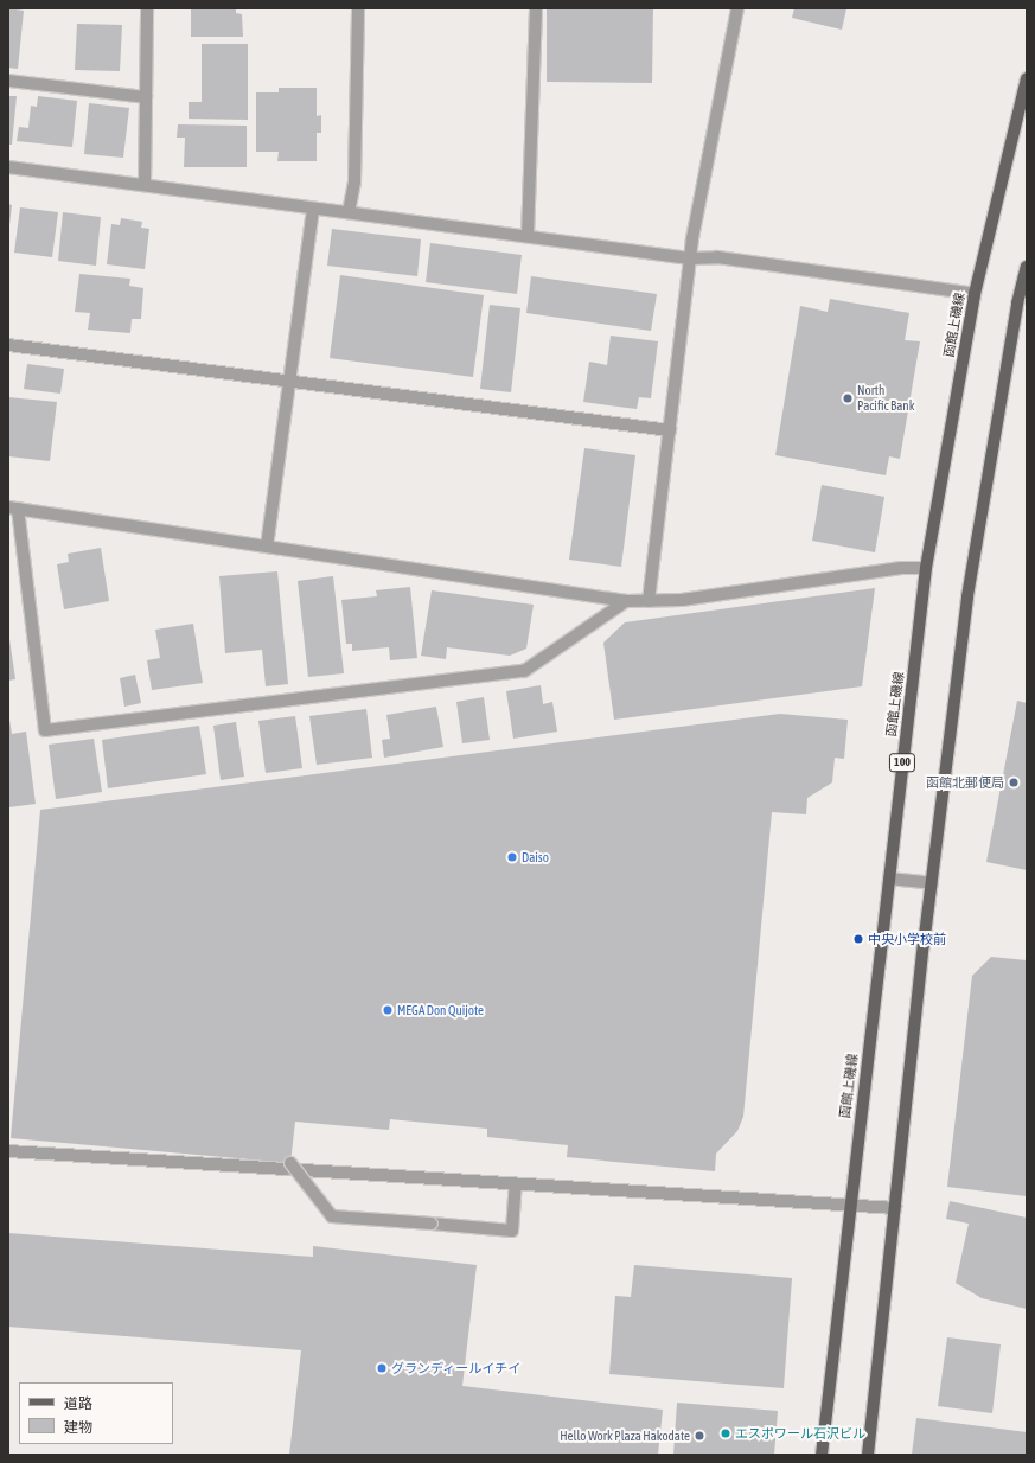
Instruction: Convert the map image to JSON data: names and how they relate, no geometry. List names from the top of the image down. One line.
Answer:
{"streets":{"main road":["函館上磯線","100"]},"places":["North Pacific Bank","函館北郵便局","Daiso","中央小学校前","MEGA Don Quijote","グランディールイチイ","エスポワール石沢ビル","Hello Work Plaza Hakodate"],"legend":["道路","建物"]}
